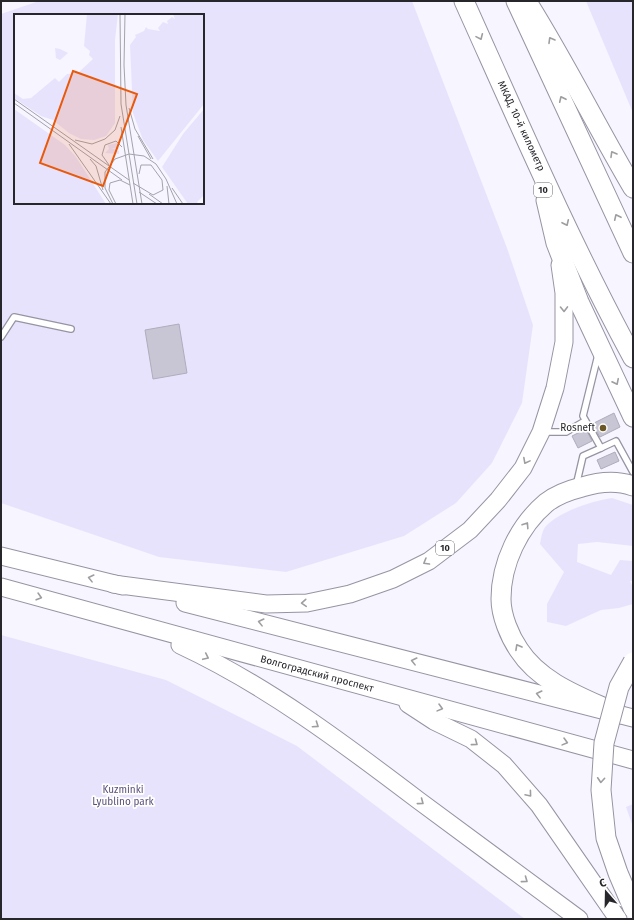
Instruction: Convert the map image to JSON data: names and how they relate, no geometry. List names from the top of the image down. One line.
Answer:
{"streets":{"highway":["МКАД, 10-й километр","10"],"main road":["Волгоградский проспект"]},"crossings":[["МКАД, 10-й километр","10"]],"parks":["Kuzminki Lyublino park"],"places":["Rosneft"],"north":"top"}
